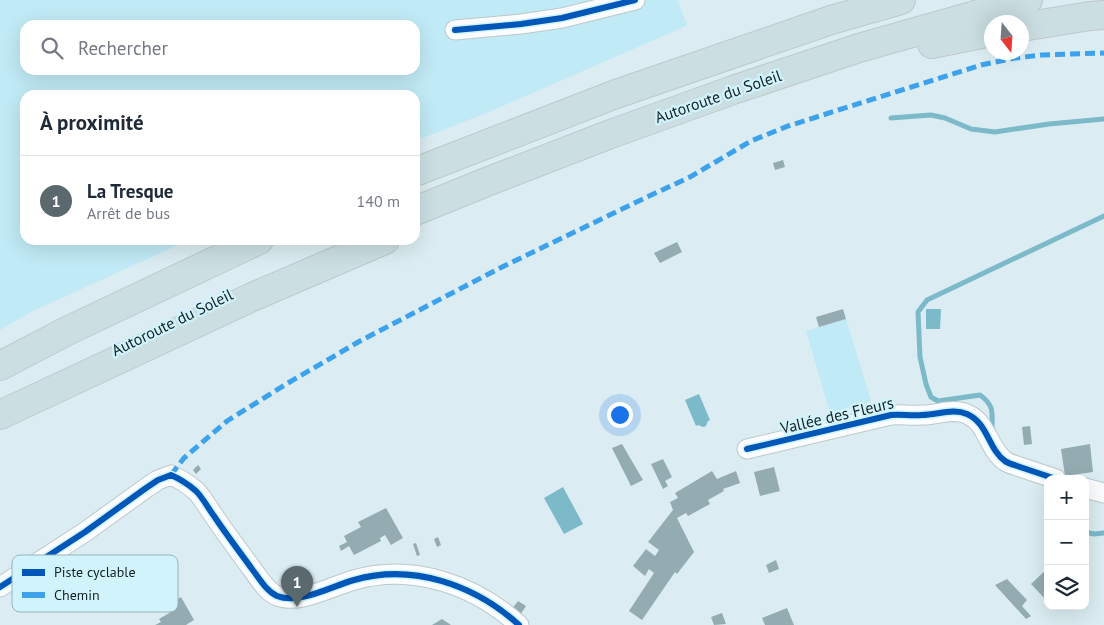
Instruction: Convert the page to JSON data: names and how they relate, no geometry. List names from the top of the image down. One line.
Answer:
{"streets":{"highway":["Autoroute du Soleil"],"street":["Vallée des Fleurs"]},"legend":["Piste cyclable","Chemin"],"north":"bottom","page":{"search":"Rechercher","heading":"À proximité","list":[{"mark":"1","name":"La Tresque","note":"Arrêt de bus","value":"140 m"}],"map_buttons":["+","−"],"pins":"1"}}
